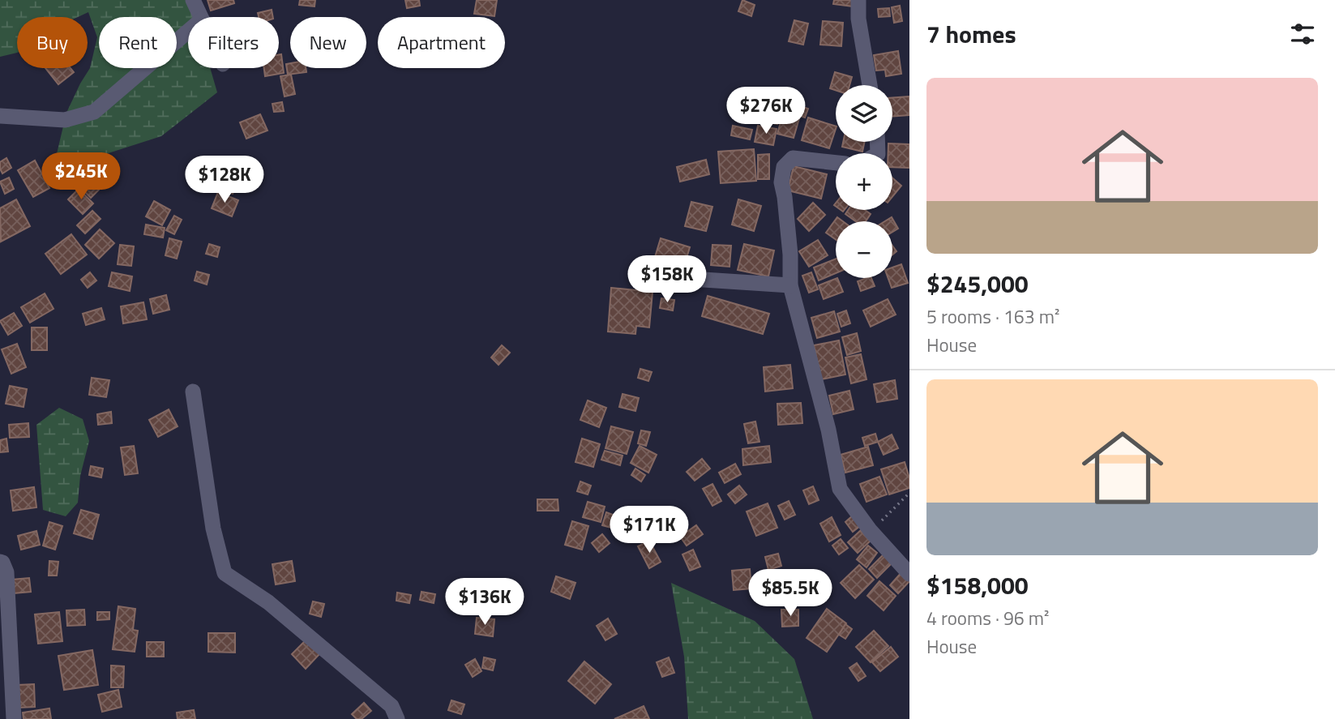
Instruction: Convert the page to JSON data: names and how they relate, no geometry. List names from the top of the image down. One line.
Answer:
{"page":{"heading":"7 homes","chip":["Buy","Rent","Filters","New","Apartment"],"list":[{"name":"$245,000","note":"5 rooms · 163 m² · House"},{"name":"$158,000","note":"4 rooms · 96 m² · House"}],"map_buttons":["+","−"],"price":["$276K","$245K","$128K","$158K","$171K","$85.5K","$136K"]}}
